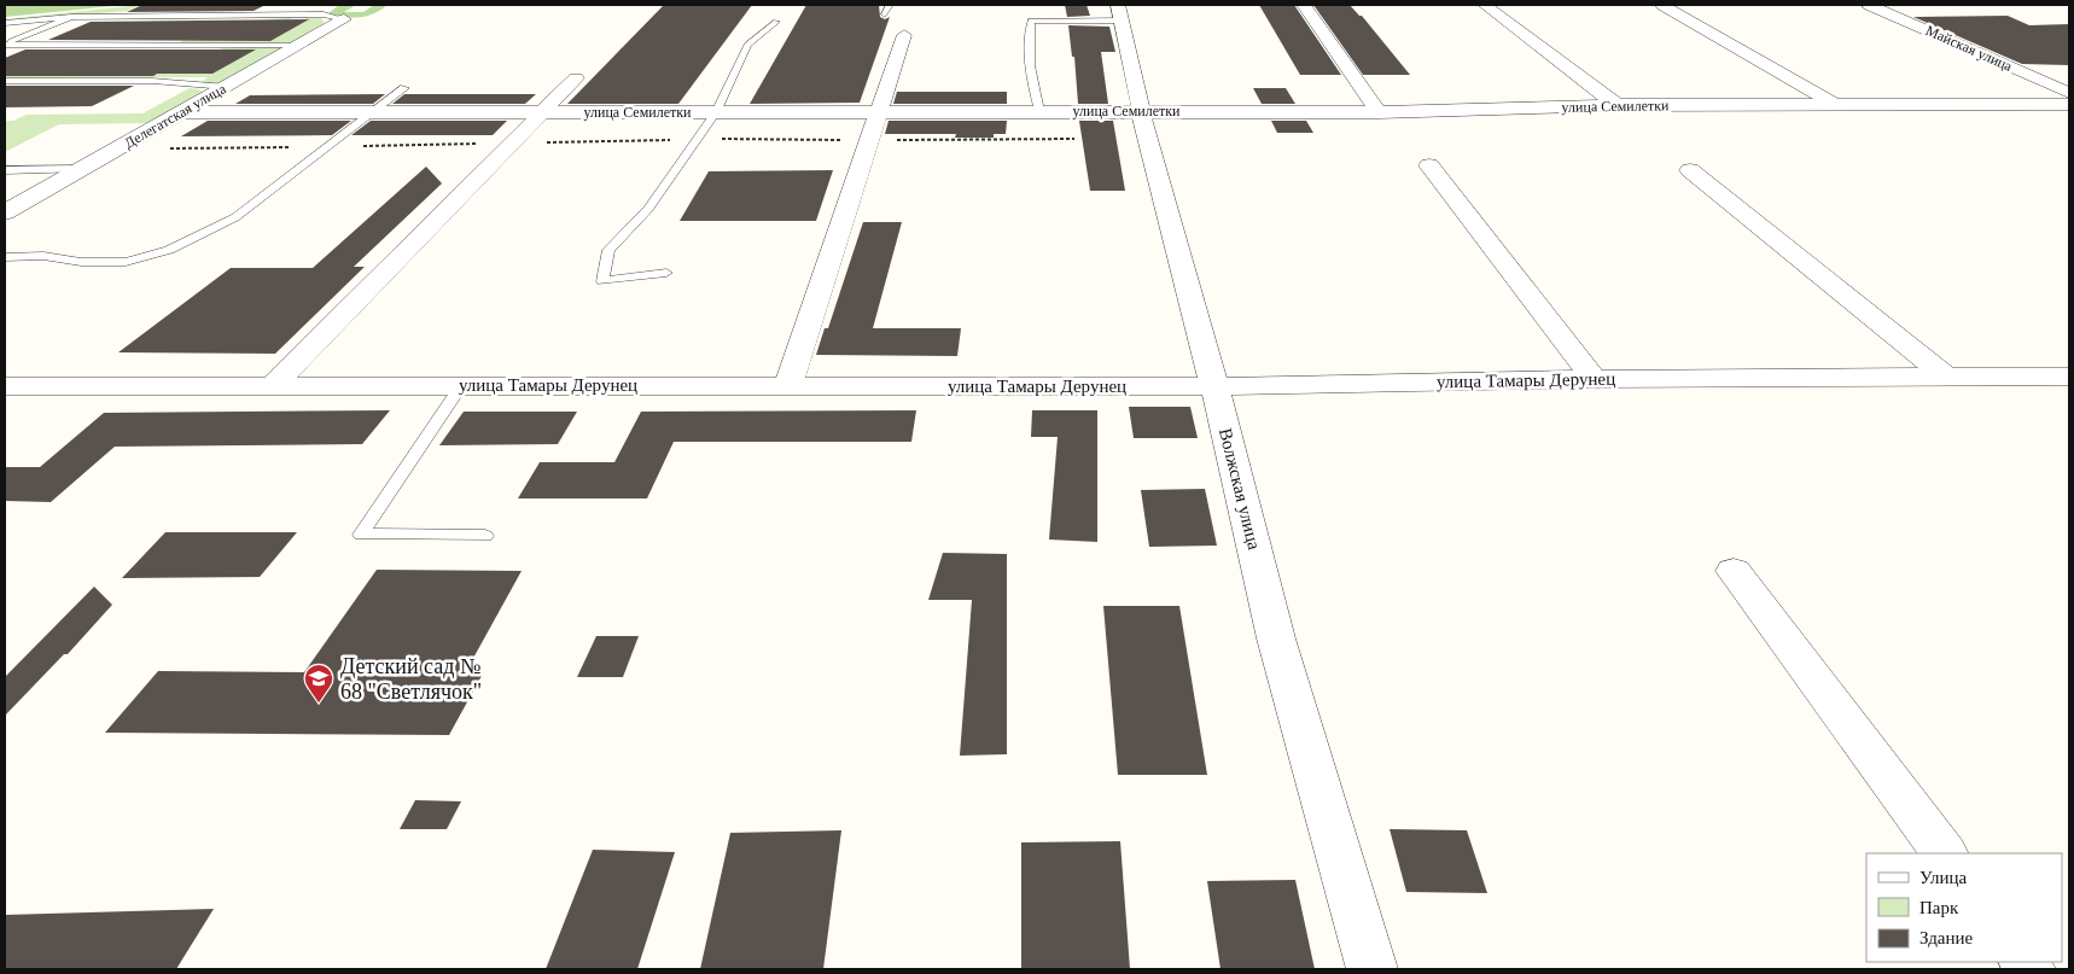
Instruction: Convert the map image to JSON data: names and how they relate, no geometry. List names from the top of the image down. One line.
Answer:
{"streets":{"street":["Майская улица","улица Семилетки","Делегатская улица","улица Тамары Дерунец","Волжская улица"]},"crossings":[["улица Семилетки","Делегатская улица"],["улица Семилетки","Волжская улица"],["улица Тамары Дерунец","Волжская улица"]],"places":{"school or university":["Детский сад № 68 \"Светлячок\""]},"legend":["Улица","Парк","Здание"]}
